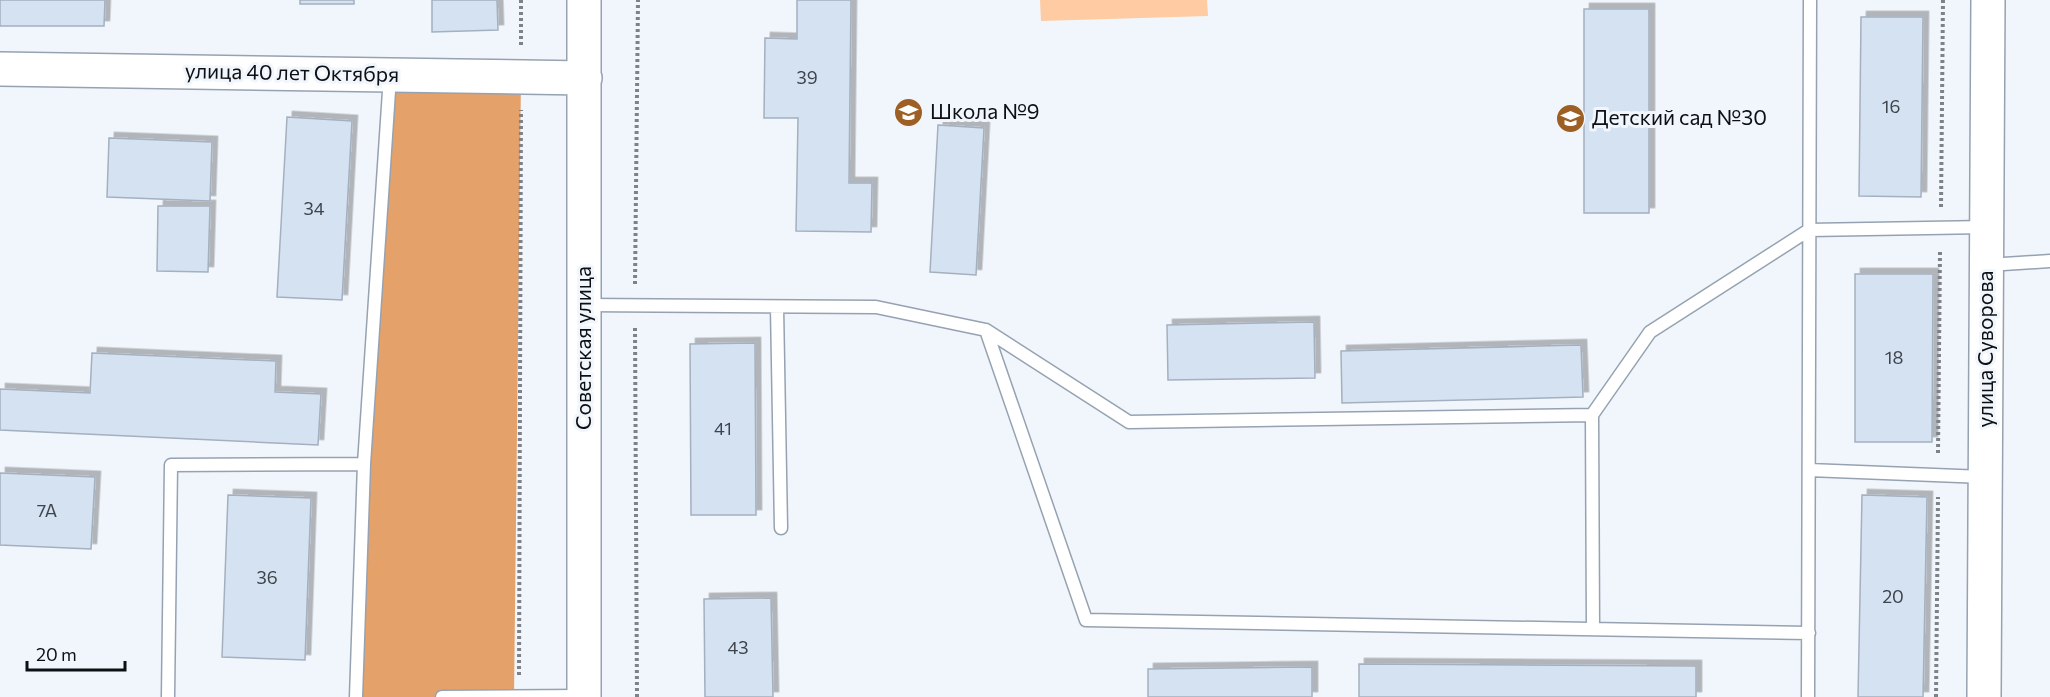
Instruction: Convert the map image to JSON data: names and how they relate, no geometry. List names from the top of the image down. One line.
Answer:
{"streets":{"street":["улица 40 лет Октября","Советская улица","улица Суворова"]},"crossings":[["улица 40 лет Октября","Советская улица"]],"places":{"school or university":["Школа №9","Детский сад №30"]},"house_numbers":["39","16","34","18","41","7А","36","20","43"],"scale_bar":"20 m"}
